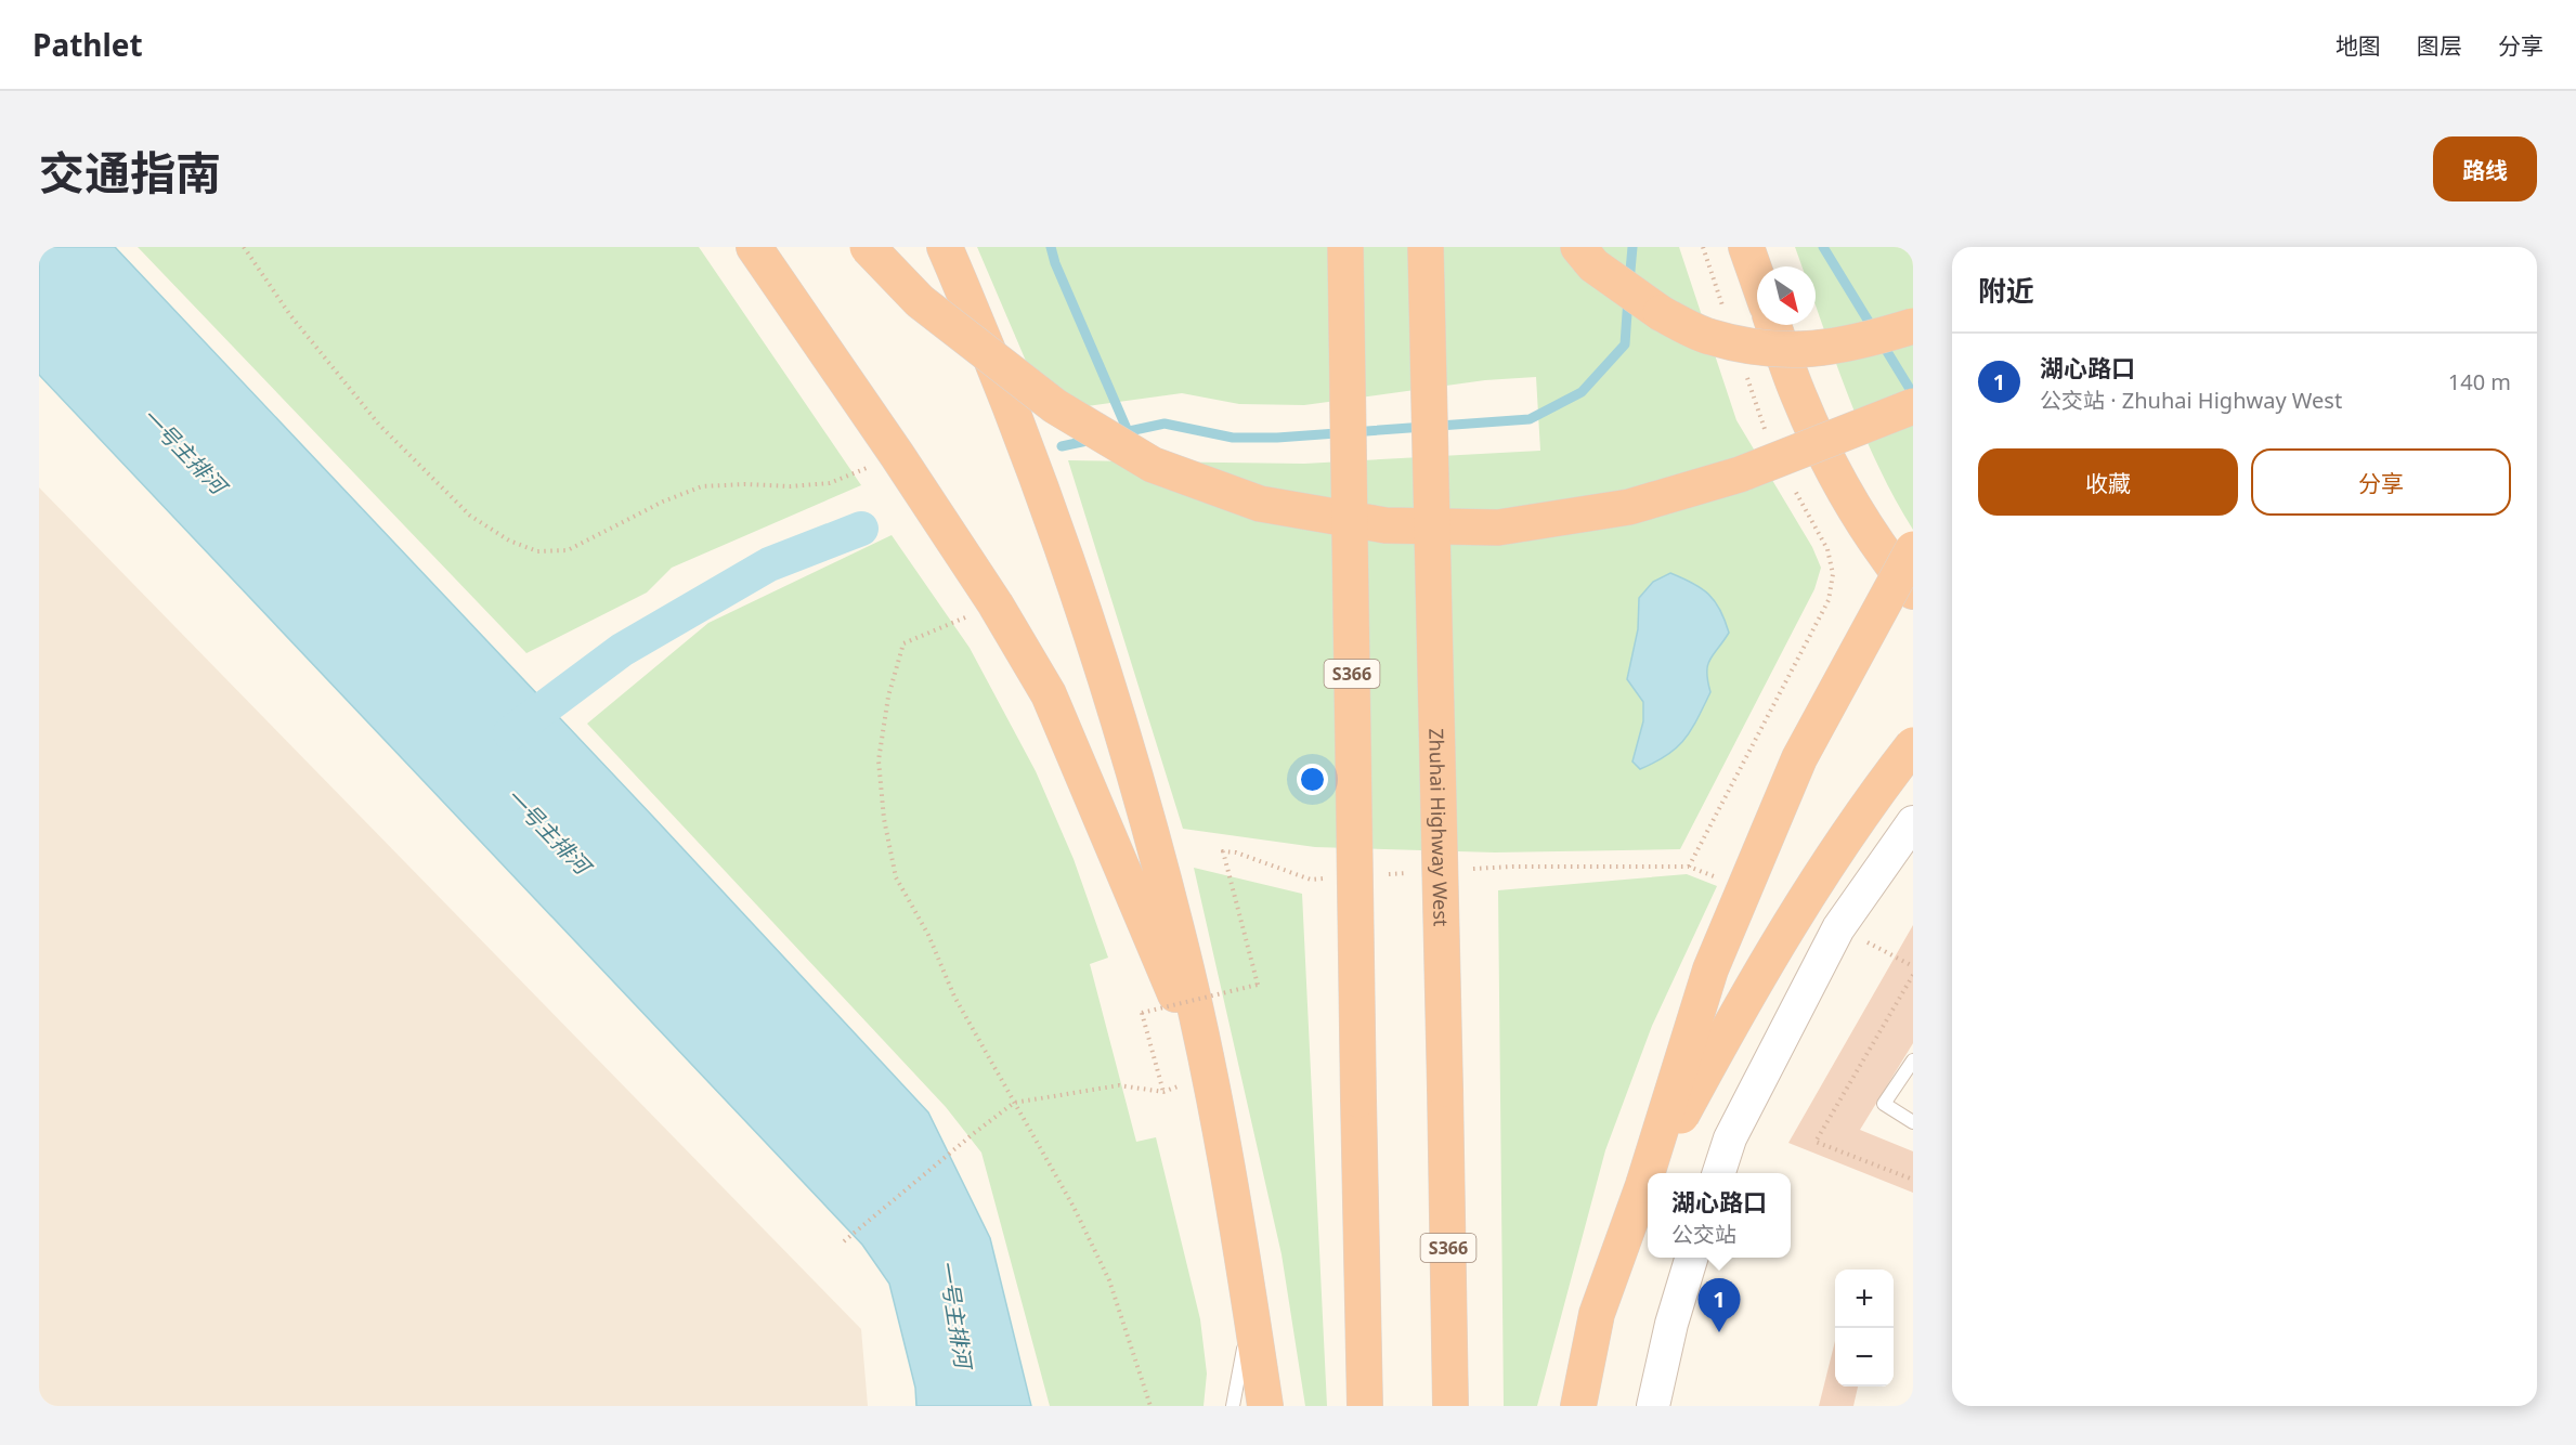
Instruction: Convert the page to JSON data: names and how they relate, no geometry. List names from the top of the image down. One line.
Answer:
{"streets":{"highway":["S366","Zhuhai Highway West"]},"water":["一号主排河"],"north":"bottom right","page":{"header":"Pathlet","nav":["地图","图层","分享"],"title":"交通指南","buttons":["路线",["收藏","分享"]],"heading":"附近","list":[{"mark":"1","name":"湖心路口","note":"公交站 · Zhuhai Highway West","value":"140 m"}],"popup":["湖心路口","公交站"],"map_buttons":["+","−"],"pins":"1"}}
